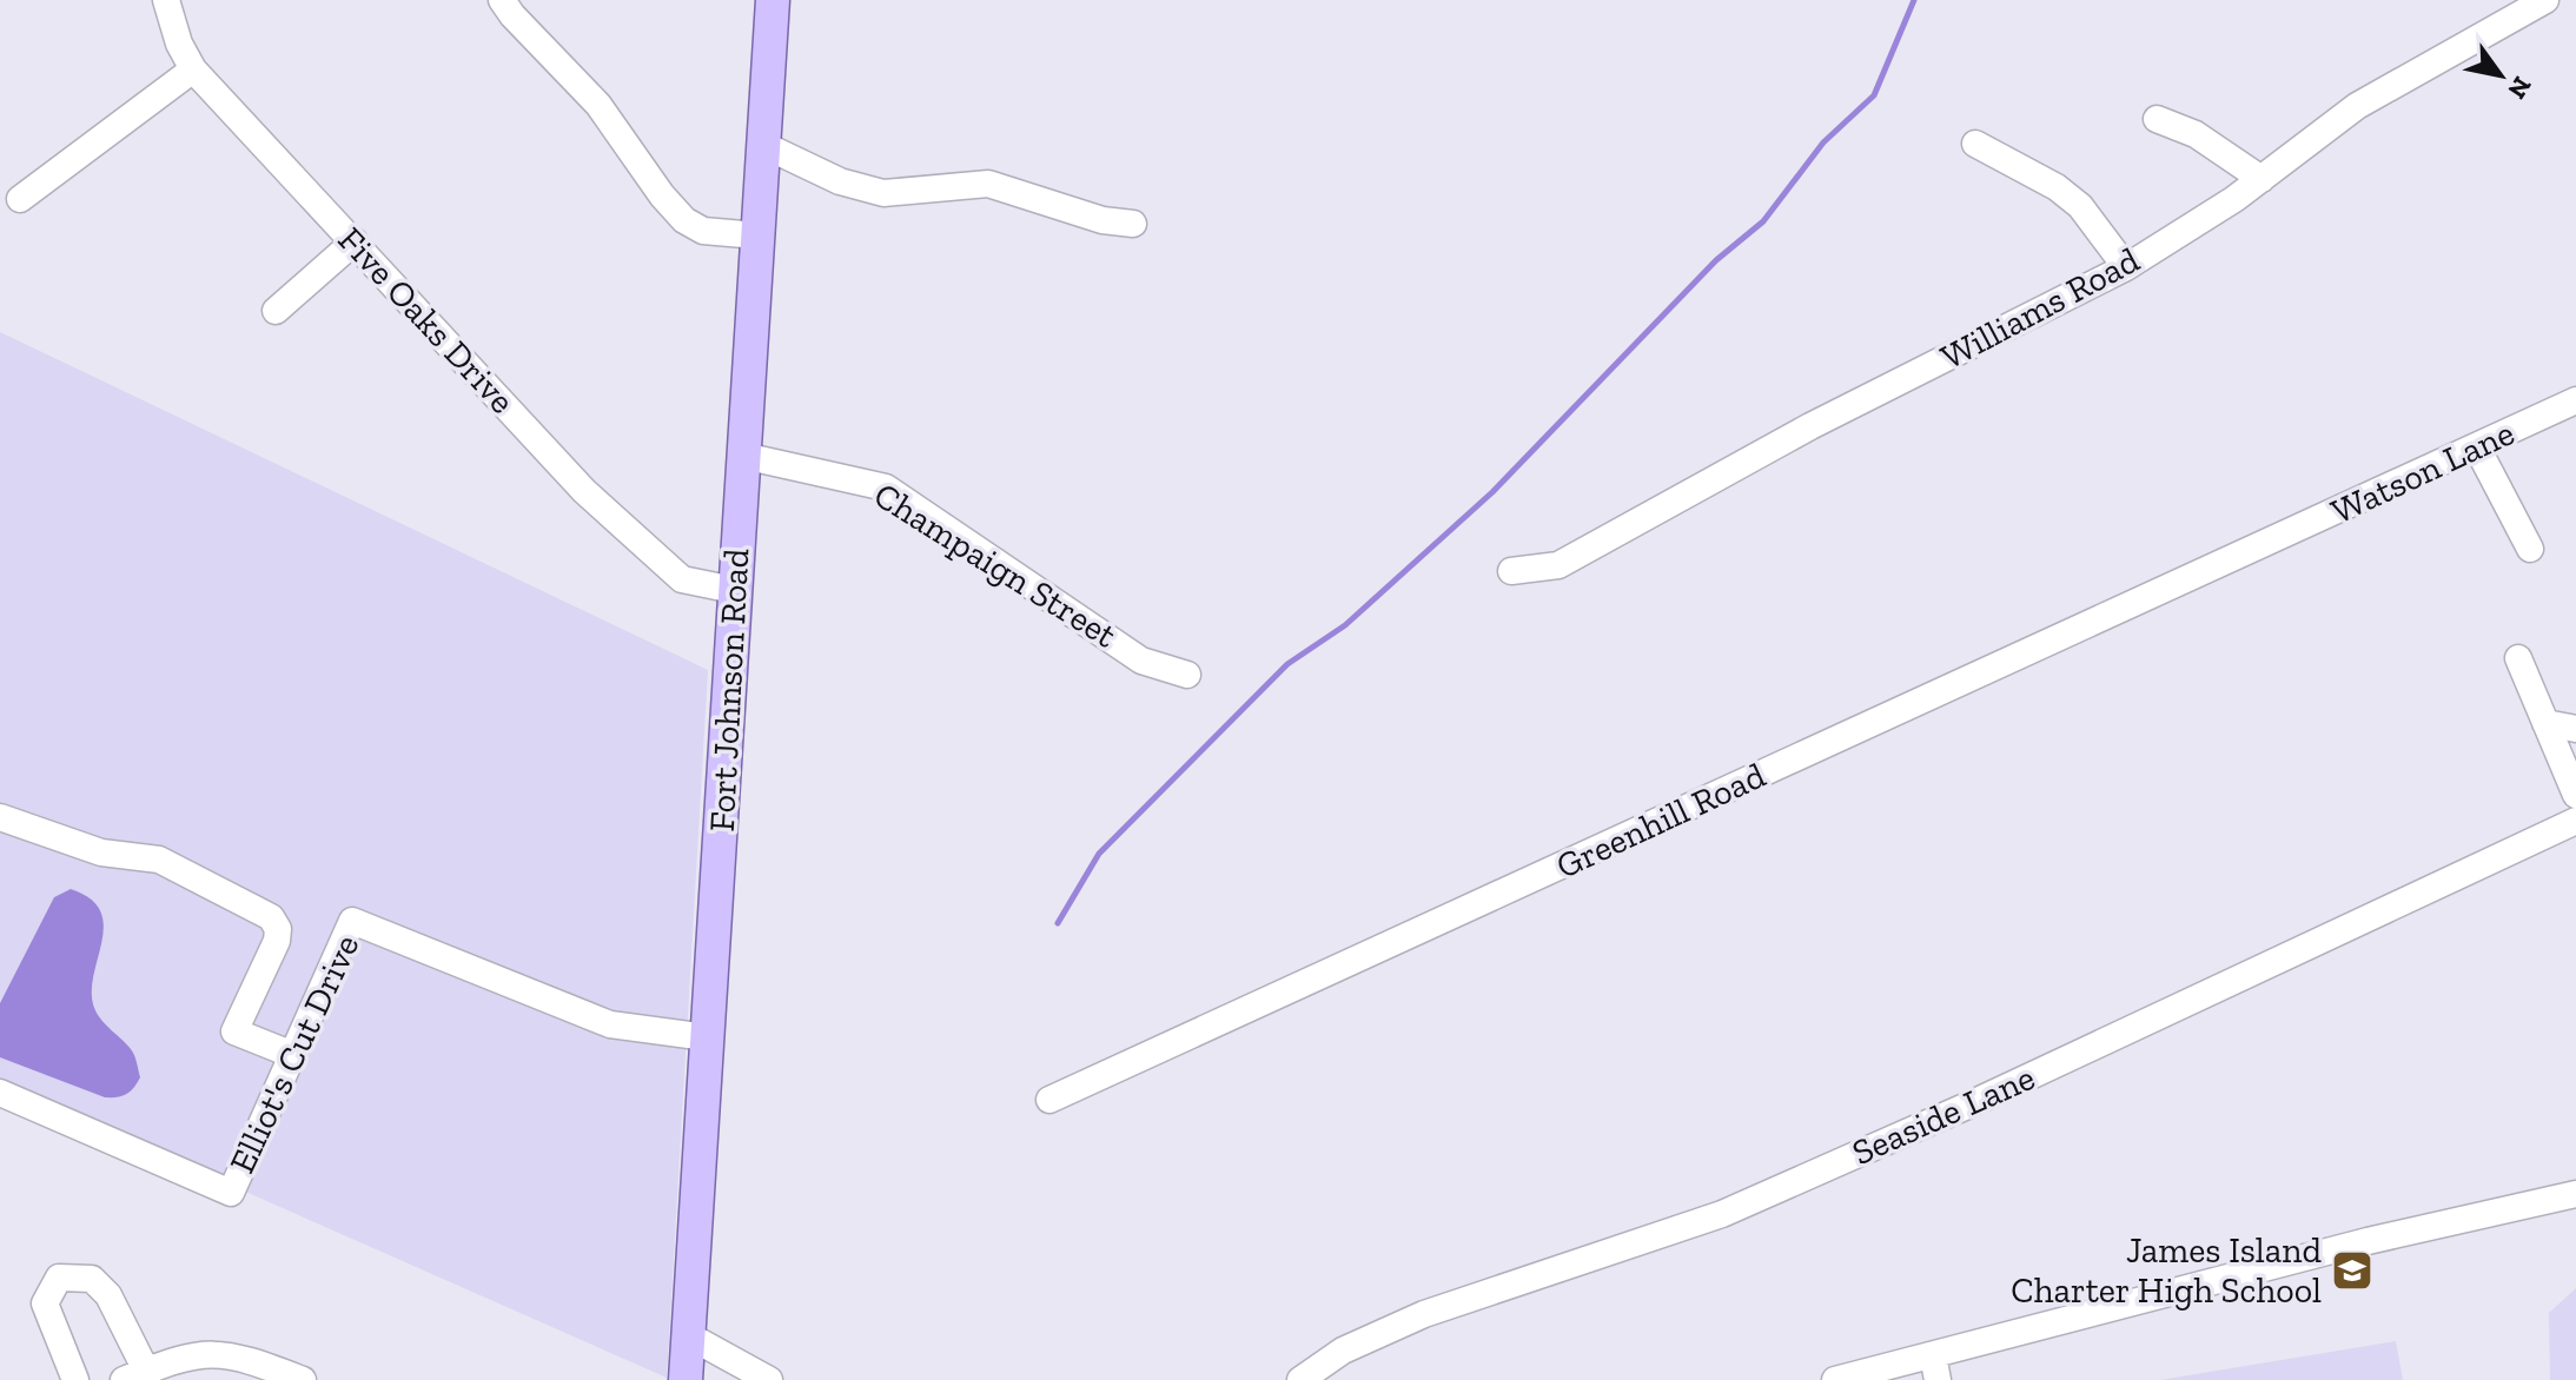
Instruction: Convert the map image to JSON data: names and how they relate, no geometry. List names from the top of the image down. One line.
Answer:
{"streets":{"main road":["Fort Johnson Road"],"street":["Williams Road","Five Oaks Drive","Watson Lane","Champaign Street","Greenhill Road","Elliot's Cut Drive","Seaside Lane"]},"crossings":[["Five Oaks Drive","Fort Johnson Road"],["Watson Lane","Greenhill Road"],["Champaign Street","Fort Johnson Road"],["Fort Johnson Road","Elliot's Cut Drive"]],"places":{"school or university":["James Island Charter High School"]},"north":"bottom right"}
